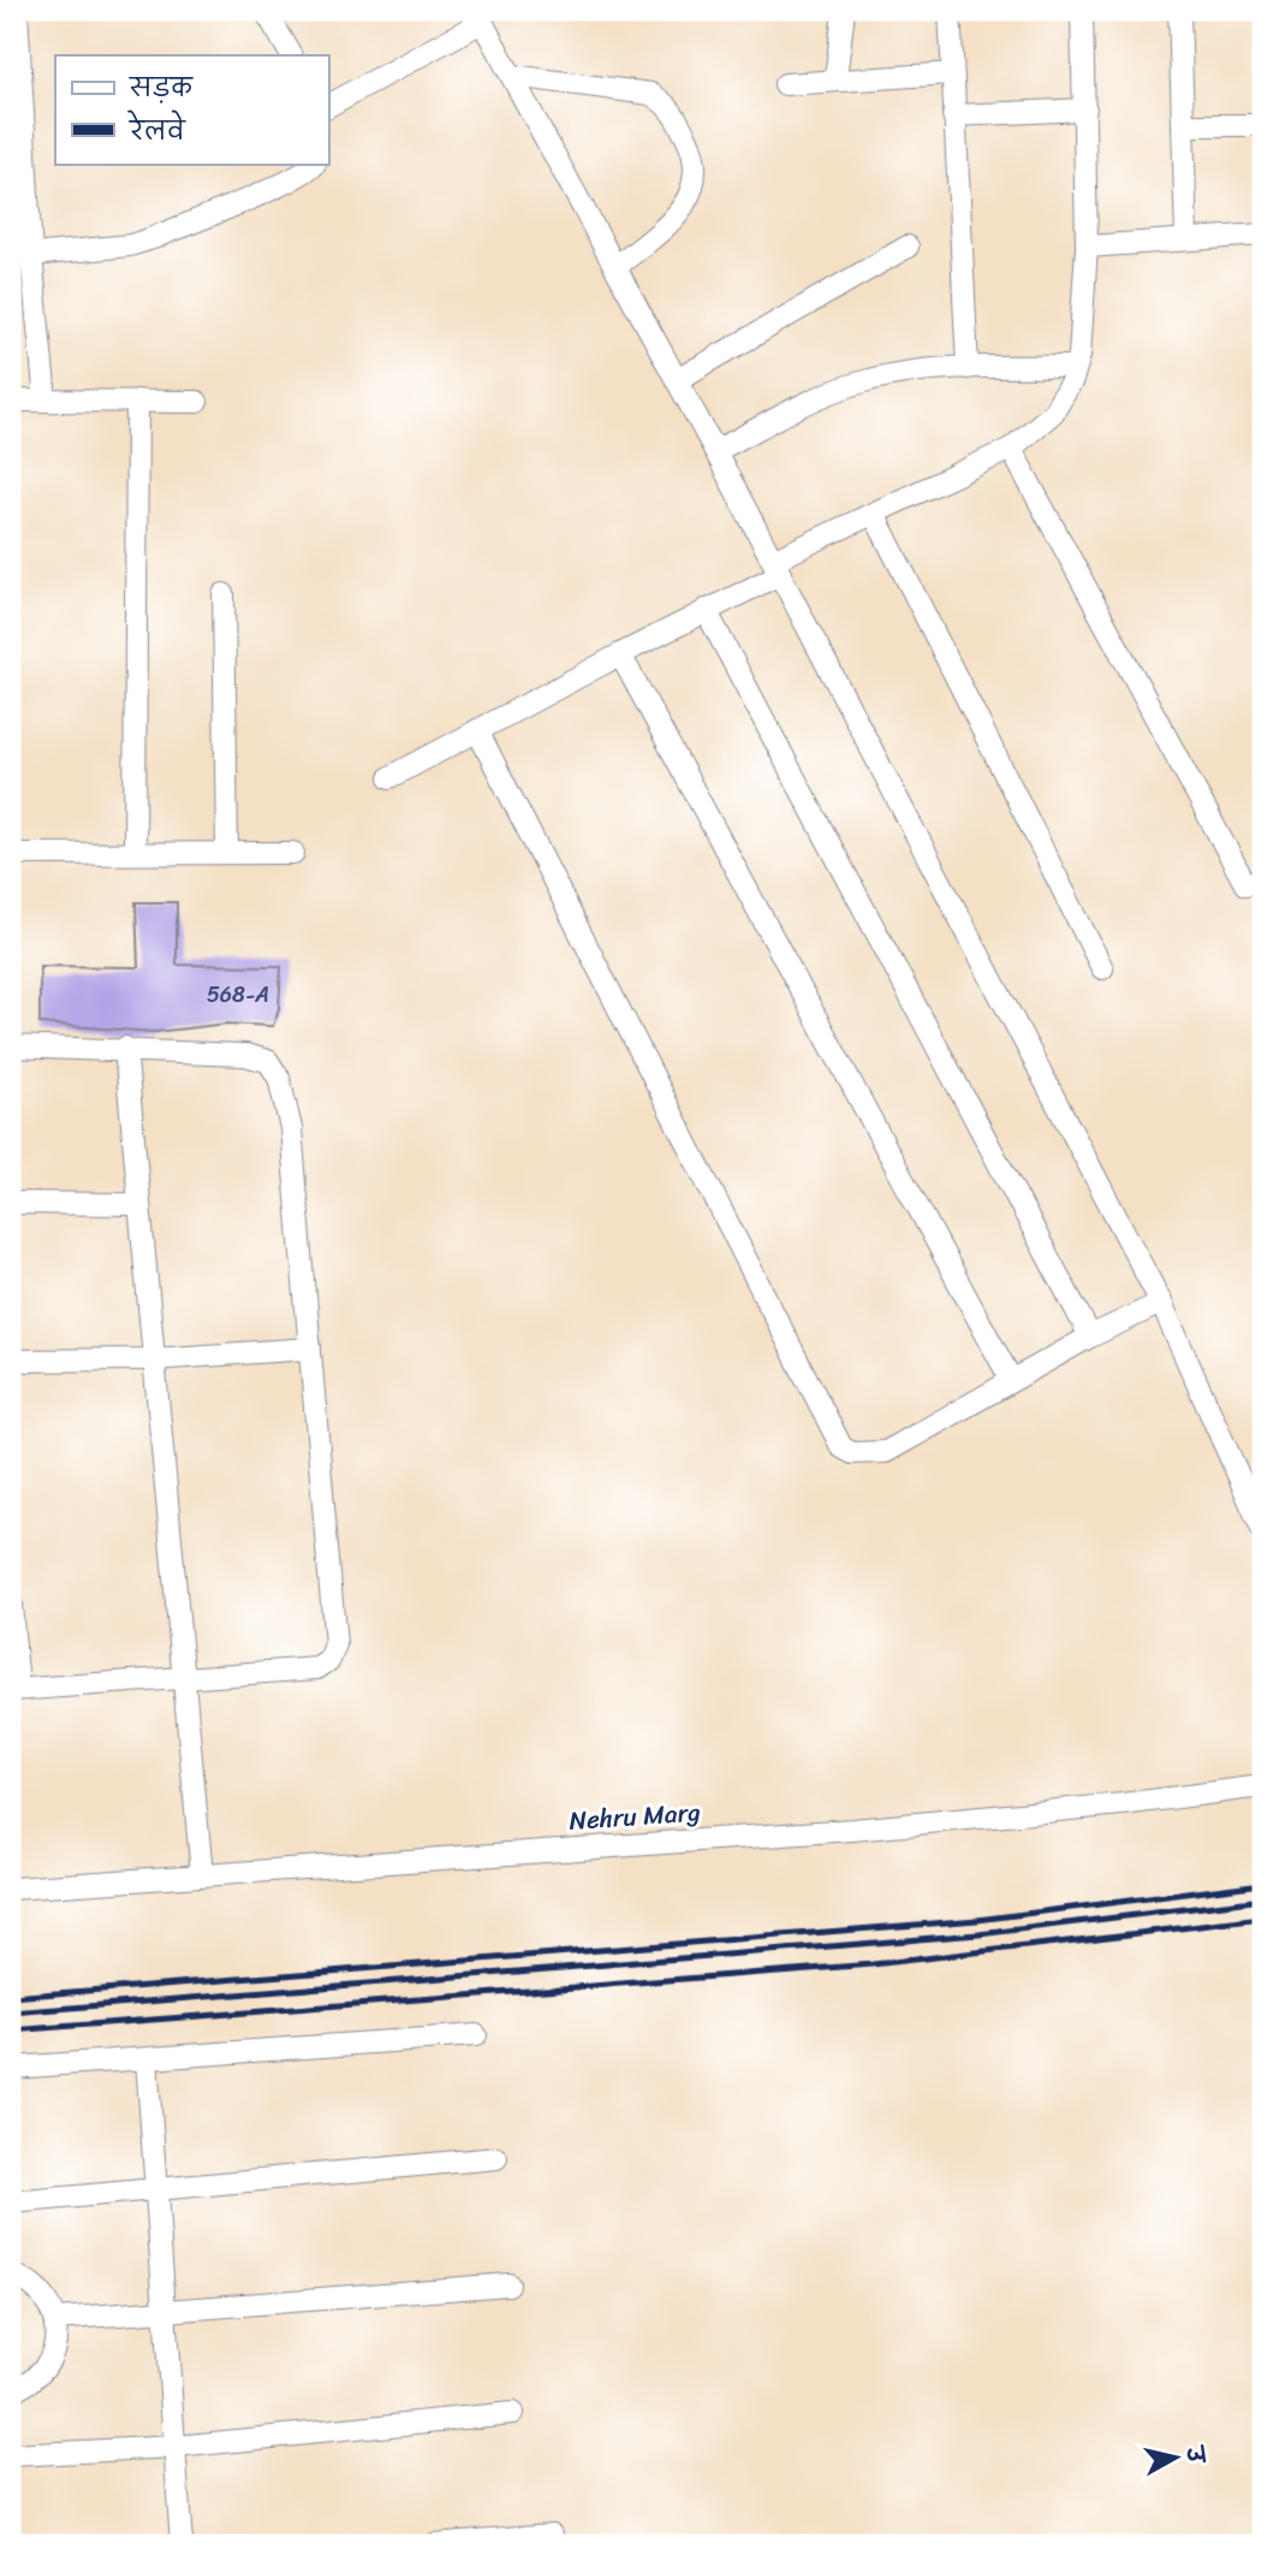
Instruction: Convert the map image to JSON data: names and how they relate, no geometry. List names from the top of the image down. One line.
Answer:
{"streets":{"street":["Nehru Marg"]},"house_numbers":["568-A"],"legend":["सड़क","रेलवे"],"north":"right"}
